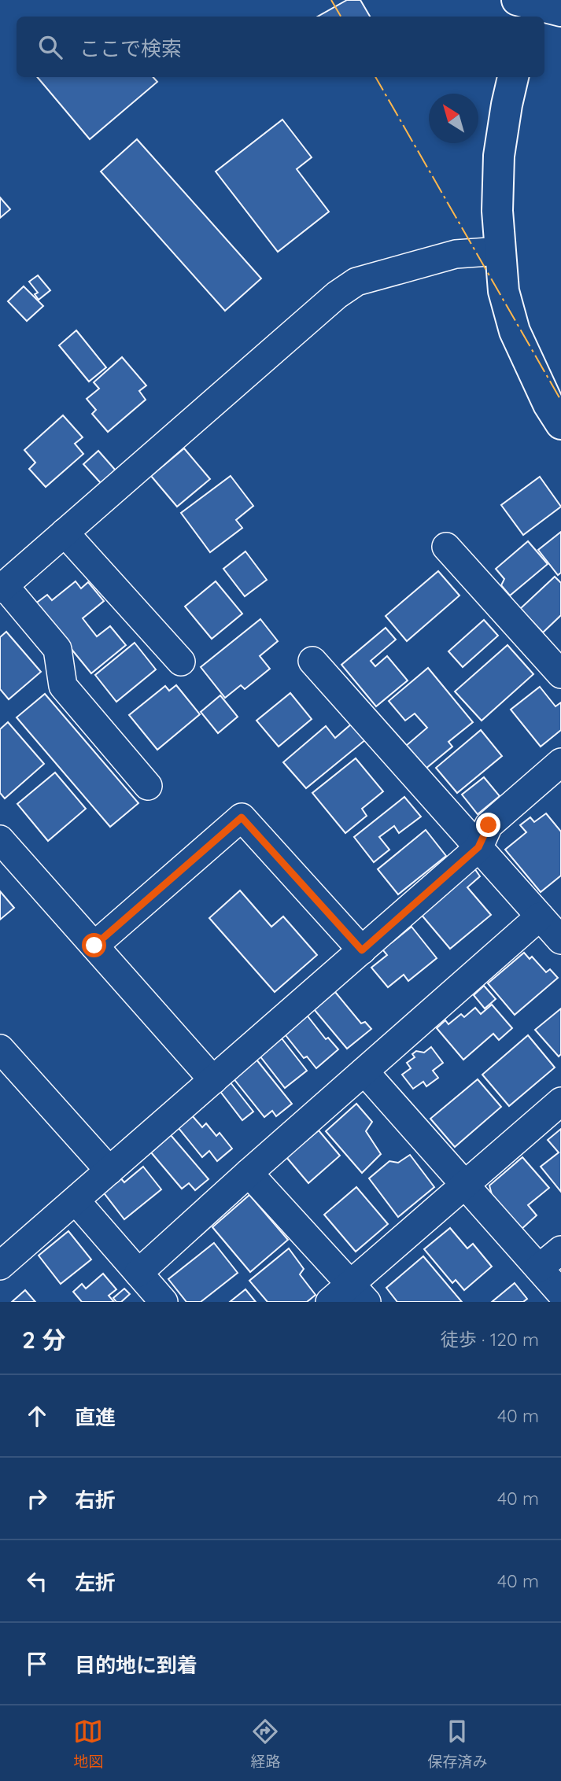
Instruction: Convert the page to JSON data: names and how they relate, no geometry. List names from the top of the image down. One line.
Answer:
{"north":"top left","page":{"search":"ここで検索","heading":["2 分","徒歩 · 120 m"],"list":[["直進","40 m"],["右折","40 m"],["左折","40 m"],"目的地に到着"],"nav":["地図","経路","保存済み"]}}
